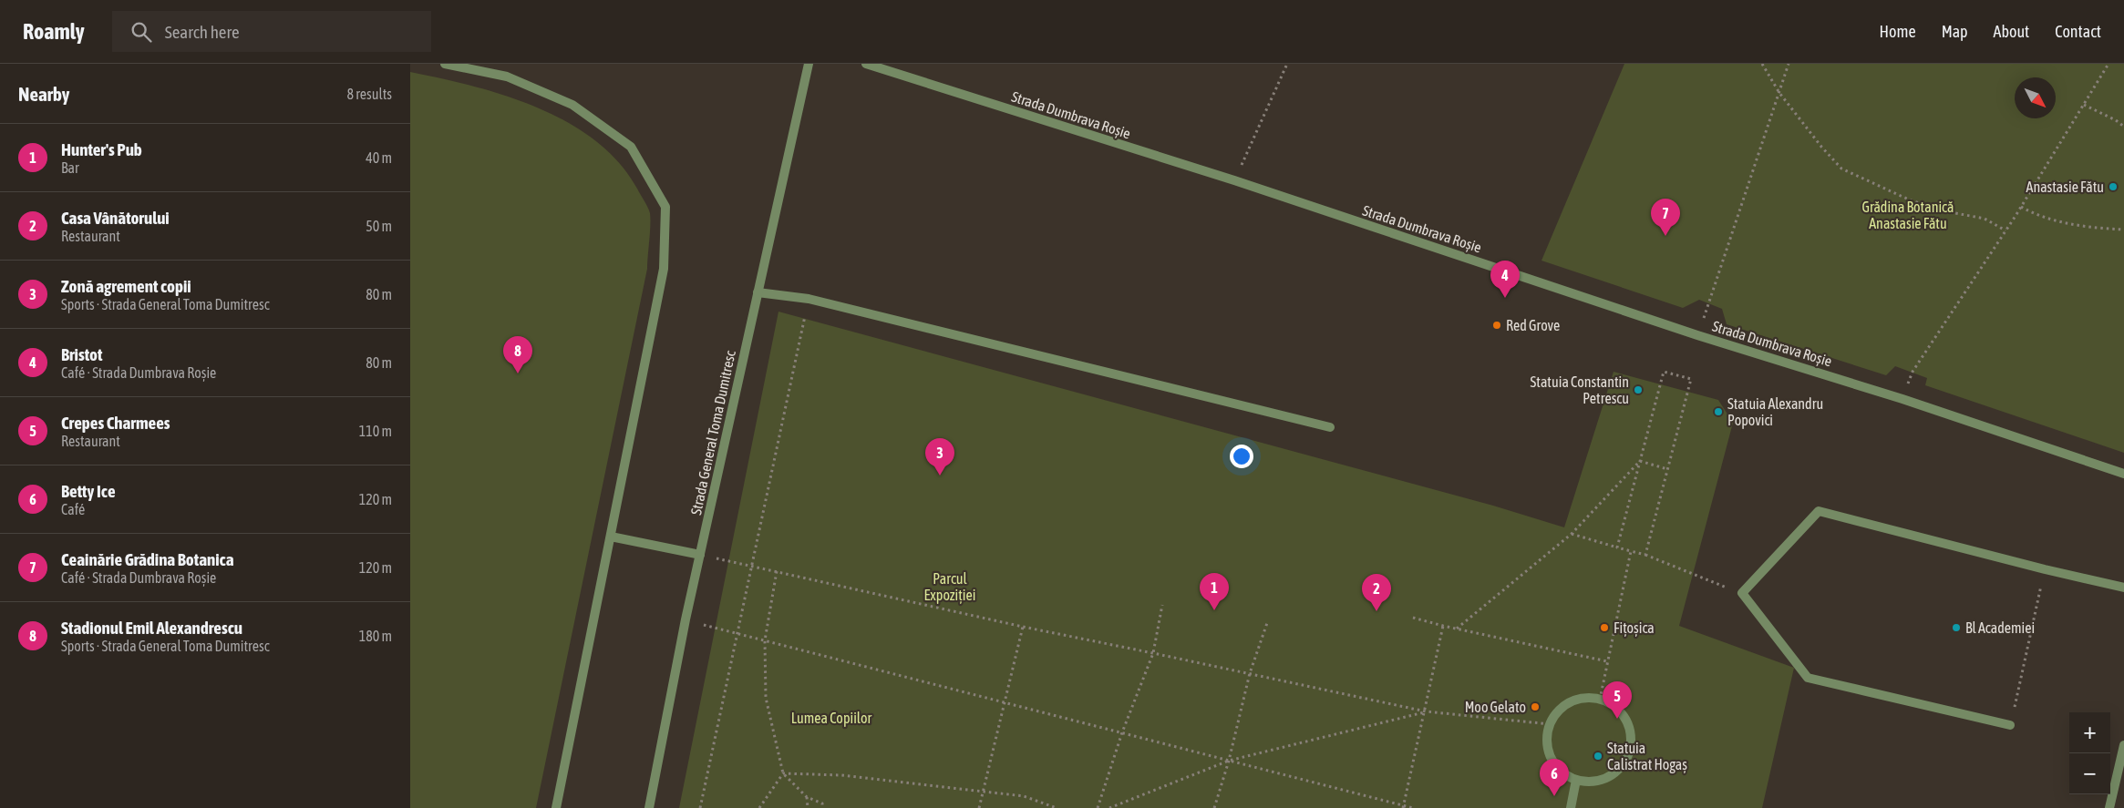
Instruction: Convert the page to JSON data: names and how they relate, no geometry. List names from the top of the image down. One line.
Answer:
{"streets":{"street":["Strada Dumbrava Roșie","Strada General Toma Dumitresc"]},"parks":["Grădina Botanică Anastasie Fătu","Parcul Expoziției","Lumea Copiilor"],"places":["Anastasie Fătu","Red Grove","Statuia Constantin Petrescu","Statuia Alexandru Popovici","Fițoșica","Bl Academiei","Moo Gelato","Statuia Calistrat Hogaș"],"north":"bottom right","page":{"header":"Roamly","search":"Search here","nav":["Home","Map","About","Contact"],"heading":["Nearby","8 results"],"list":[{"mark":"1","name":"Hunter's Pub","note":"Bar","value":"40 m"},{"mark":"2","name":"Casa Vânătorului","note":"Restaurant","value":"50 m"},{"mark":"3","name":"Zonă agrement copii","note":"Sports · Strada General Toma Dumitresc","value":"80 m"},{"mark":"4","name":"Bristot","note":"Café · Strada Dumbrava Roșie","value":"80 m"},{"mark":"5","name":"Crepes Charmees","note":"Restaurant","value":"110 m"},{"mark":"6","name":"Betty Ice","note":"Café","value":"120 m"},{"mark":"7","name":"Ceainărie Grădina Botanica","note":"Café · Strada Dumbrava Roșie","value":"120 m"},{"mark":"8","name":"Stadionul Emil Alexandrescu","note":"Sports · Strada General Toma Dumitresc","value":"180 m"}],"pins":["7","4","8","3","1","2","5","6"],"map_buttons":["+","−"]}}
